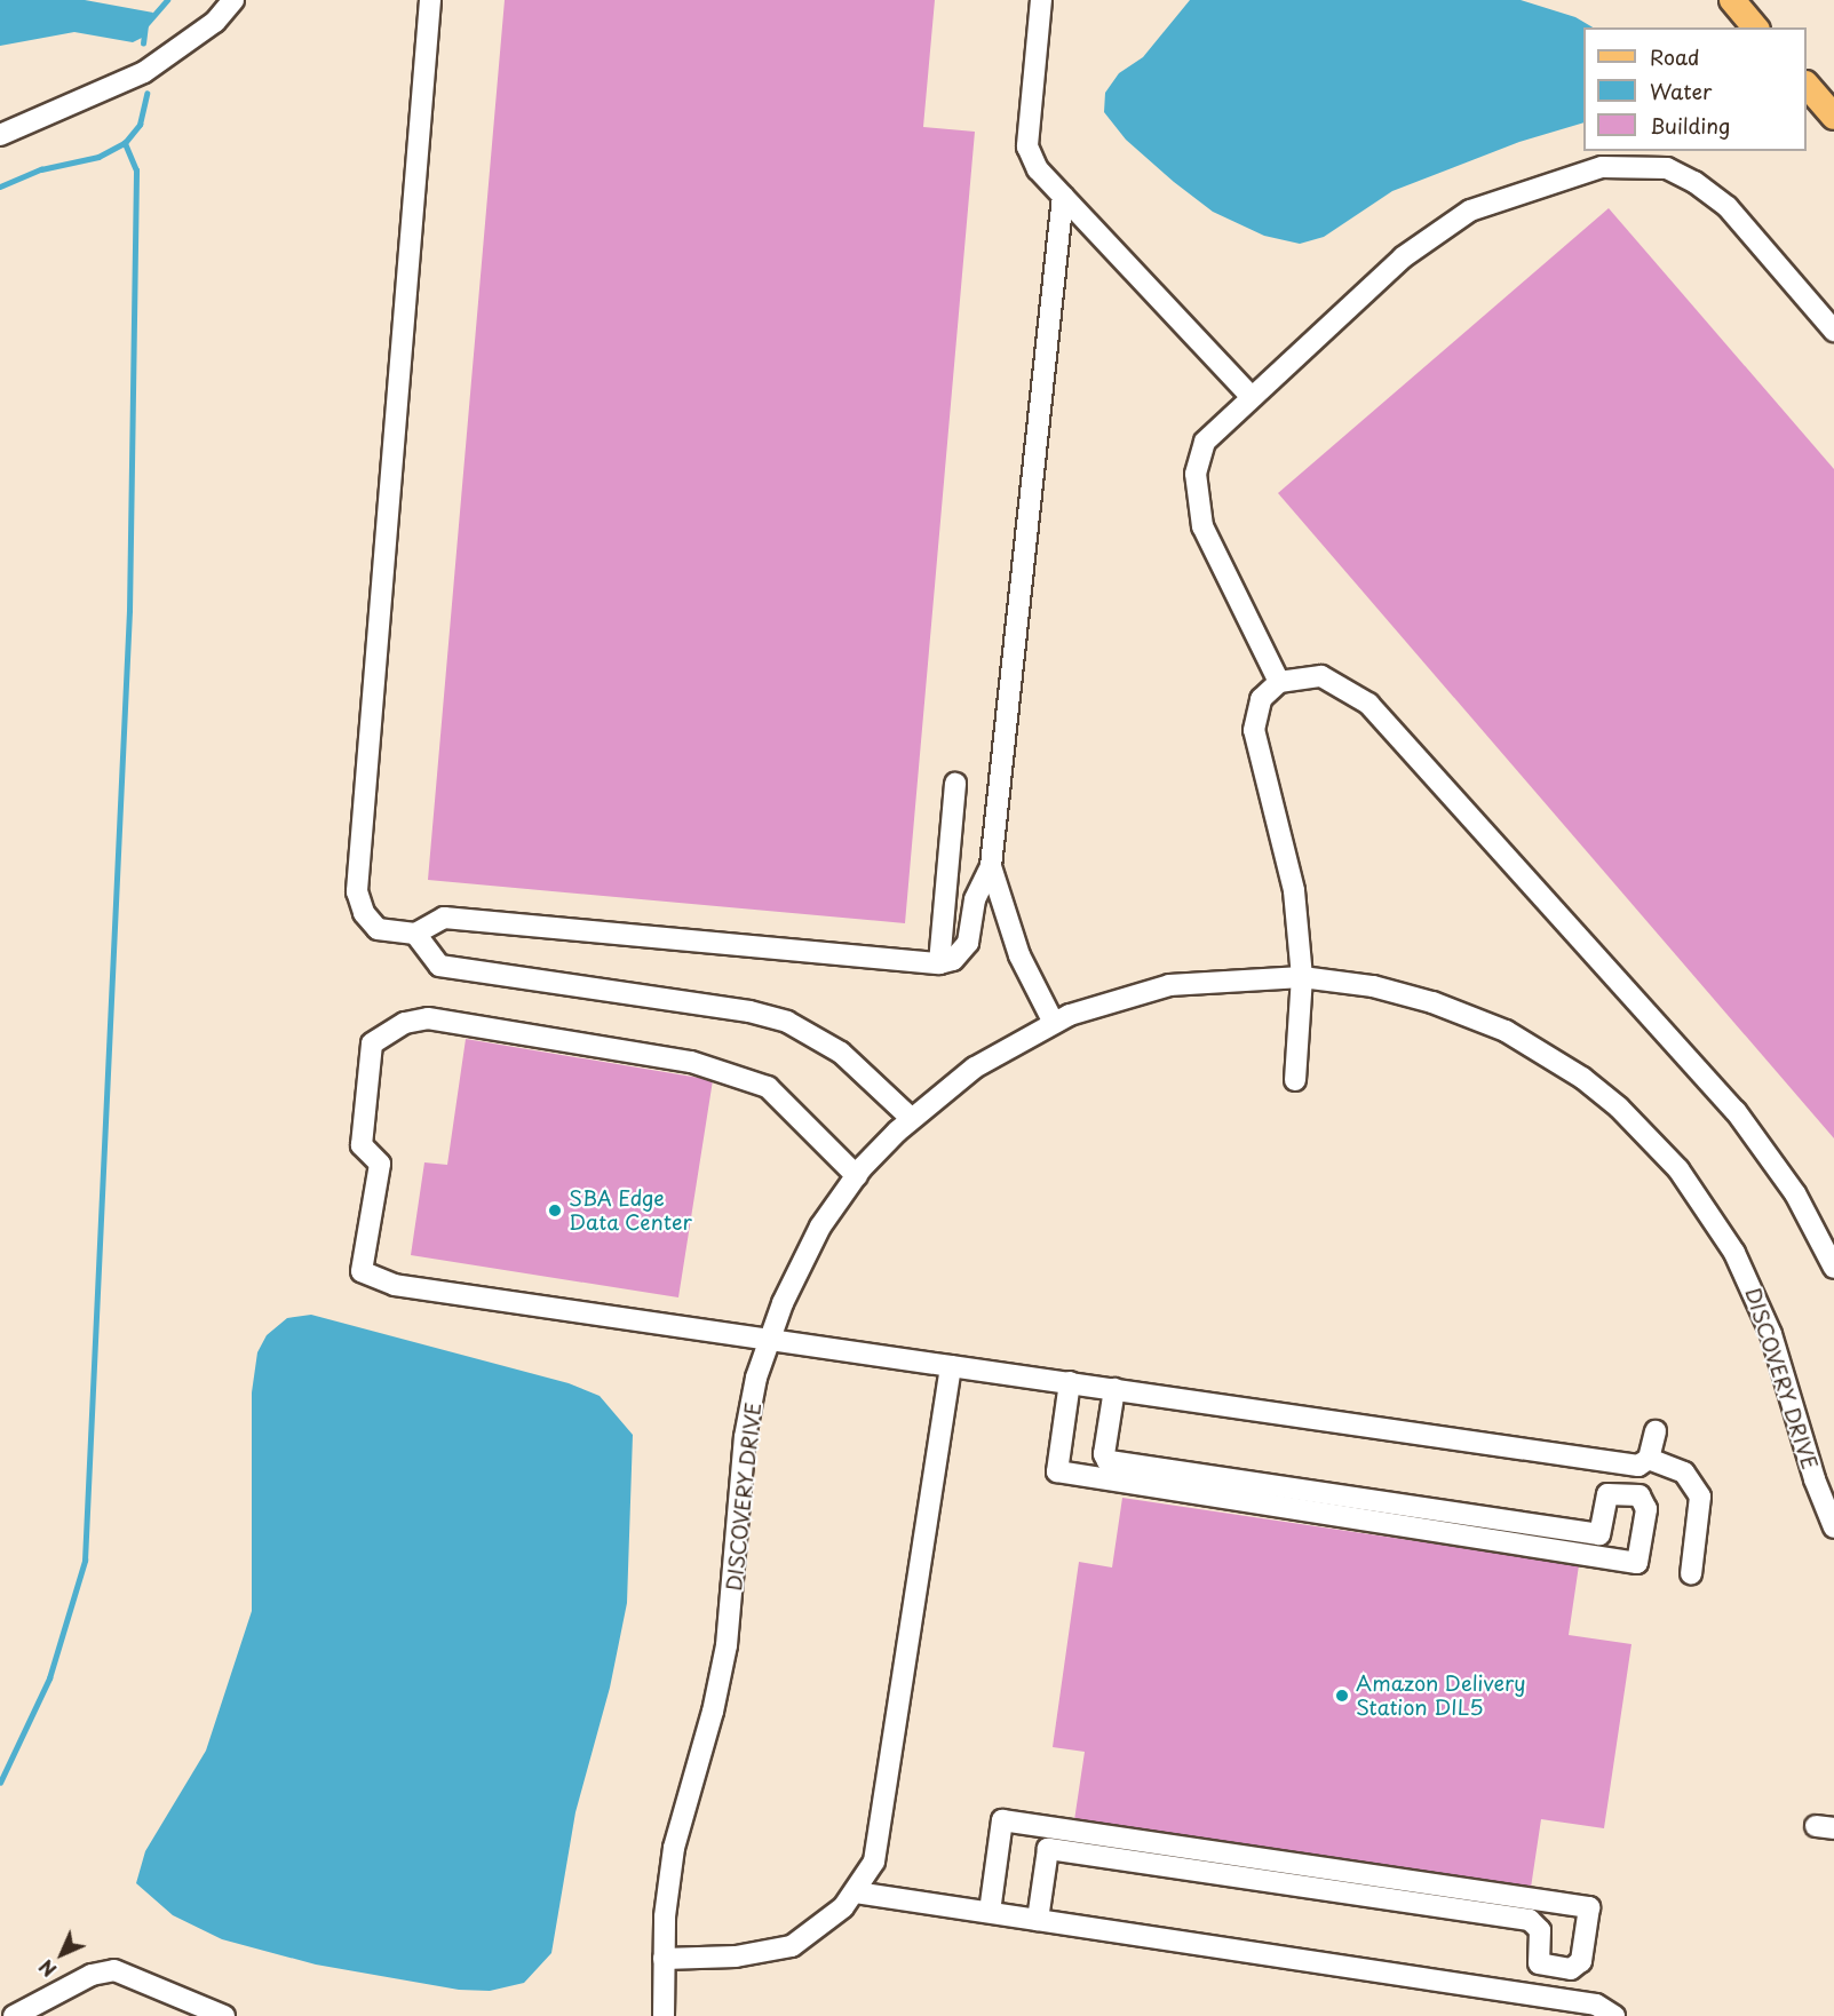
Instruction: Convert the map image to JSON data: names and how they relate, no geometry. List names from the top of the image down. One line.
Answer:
{"streets":{"street":["DISCOVERY DRIVE"]},"places":["SBA Edge Data Center","Amazon Delivery Station DIL5"],"legend":["Road","Water","Building"],"north":"bottom left"}
